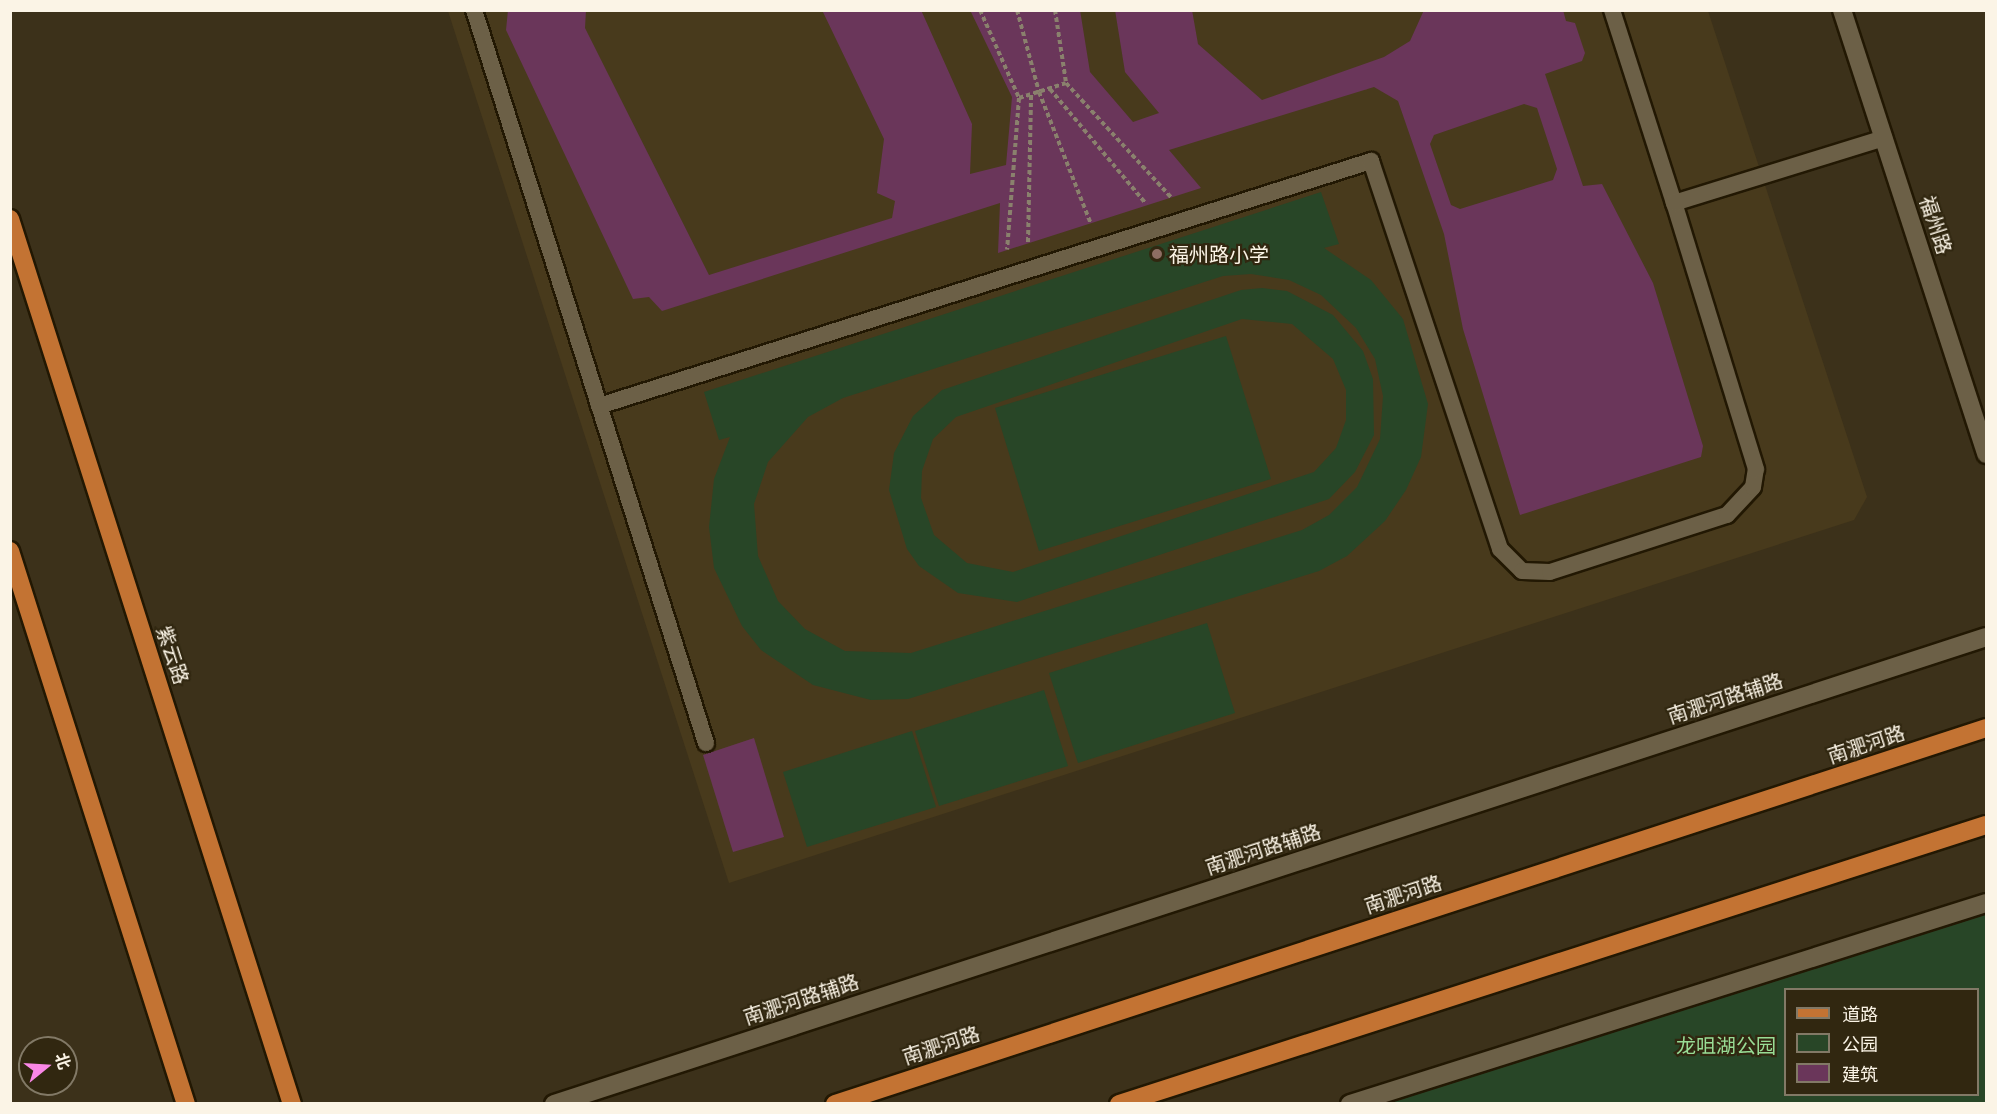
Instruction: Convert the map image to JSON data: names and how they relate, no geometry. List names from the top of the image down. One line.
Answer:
{"streets":{"main road":["紫云路","南淝河路"],"street":["福州路","南淝河路辅路"]},"parks":["龙咀湖公园"],"places":["福州路小学"],"legend":["道路","公园","建筑"],"north":"right"}
